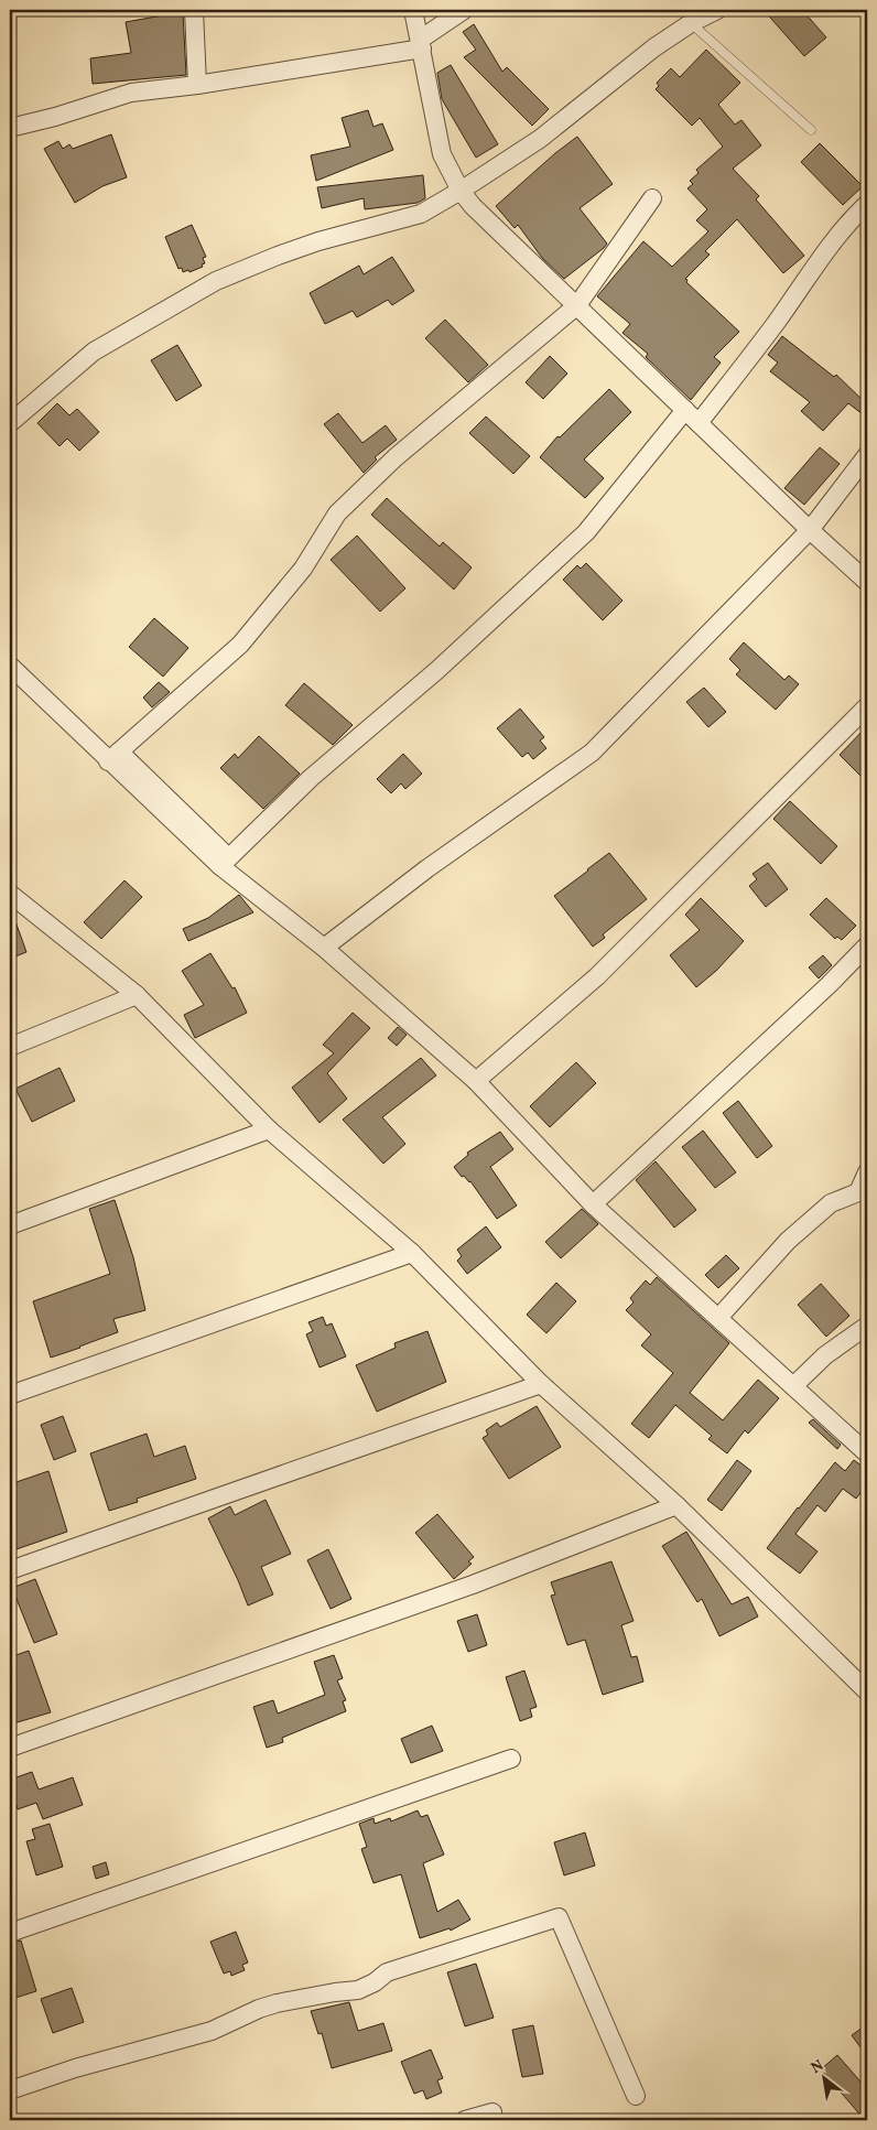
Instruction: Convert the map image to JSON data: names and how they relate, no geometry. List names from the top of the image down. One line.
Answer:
{"north":"top left"}
